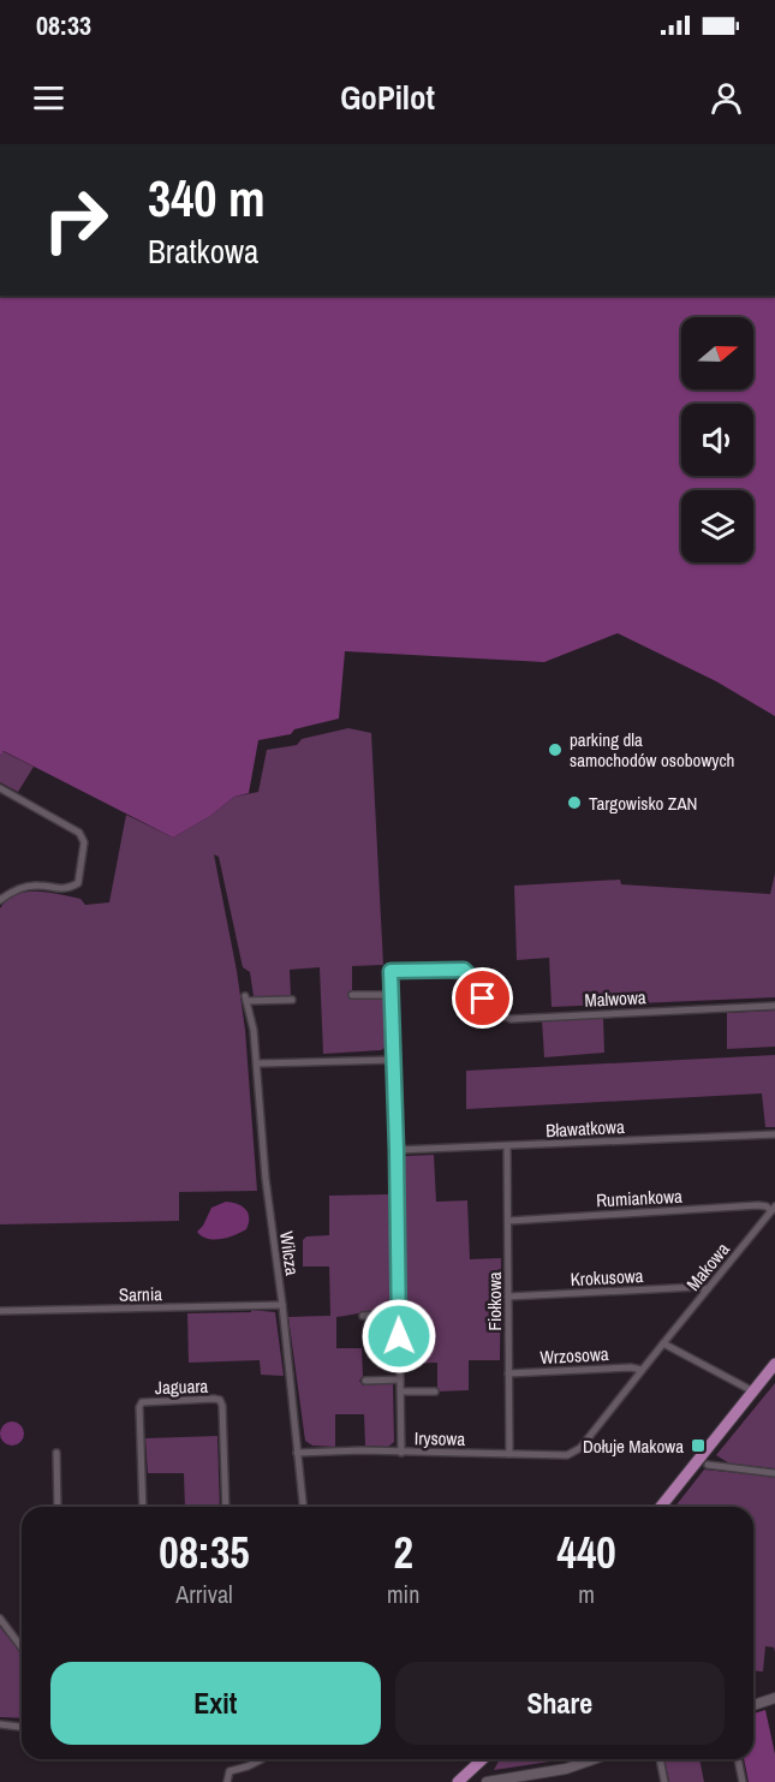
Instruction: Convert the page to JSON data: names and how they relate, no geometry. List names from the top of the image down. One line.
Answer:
{"streets":{"street":["Malwowa","Bławatkowa","Rumiankowa","Wilcza","Makowa","Krokusowa","Sarnia","Fiołkowa","Wrzosowa","Jaguara","Irysowa"]},"crossings":[["Bławatkowa","Fiołkowa"],["Rumiankowa","Makowa"],["Rumiankowa","Fiołkowa"],["Wilcza","Sarnia"],["Wilcza","Irysowa"],["Makowa","Krokusowa"],["Makowa","Wrzosowa"],["Makowa","Irysowa"],["Krokusowa","Fiołkowa"],["Fiołkowa","Wrzosowa"],["Fiołkowa","Irysowa"]],"places":{"other":["parking dla samochodów osobowych","Targowisko ZAN"],"transit":["Dołuje Makowa"]},"north":"right","page":{"status":"08:33","header":"GoPilot","turn":["340 m","Bratkowa"],"eta":["08:35","Arrival","2","min","440","m"],"buttons":["Exit","Share"]}}
